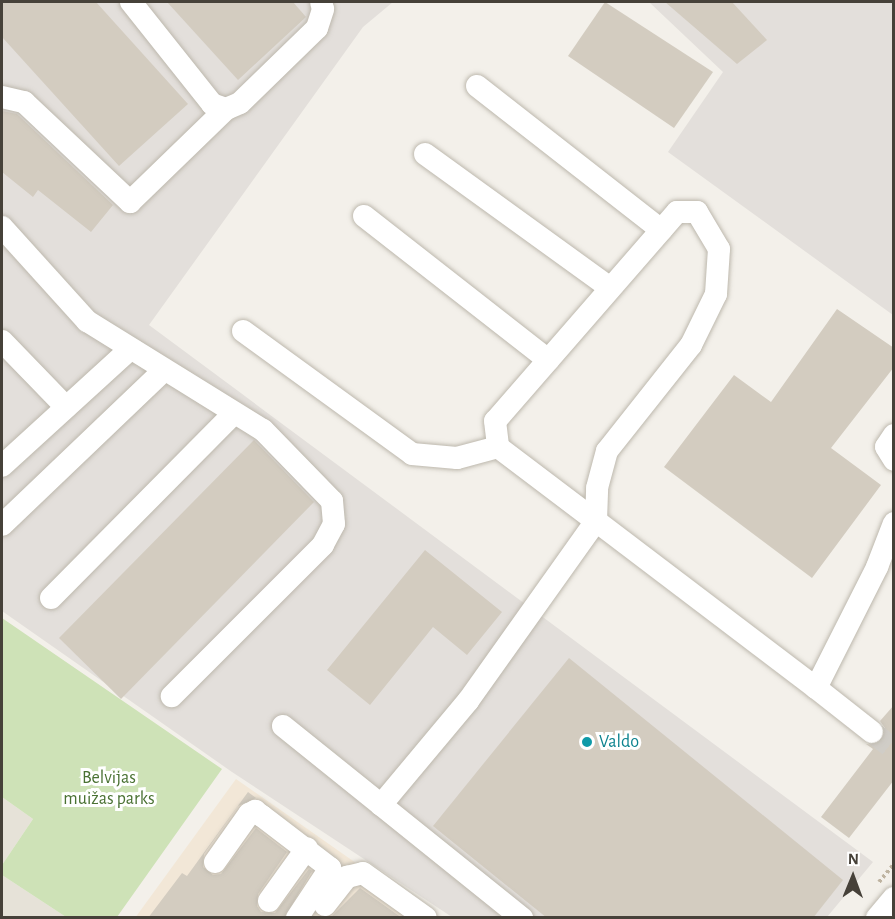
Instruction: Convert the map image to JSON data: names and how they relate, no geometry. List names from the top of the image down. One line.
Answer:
{"parks":["Belvijas muižas parks"],"places":["Valdo"],"north":"top"}
